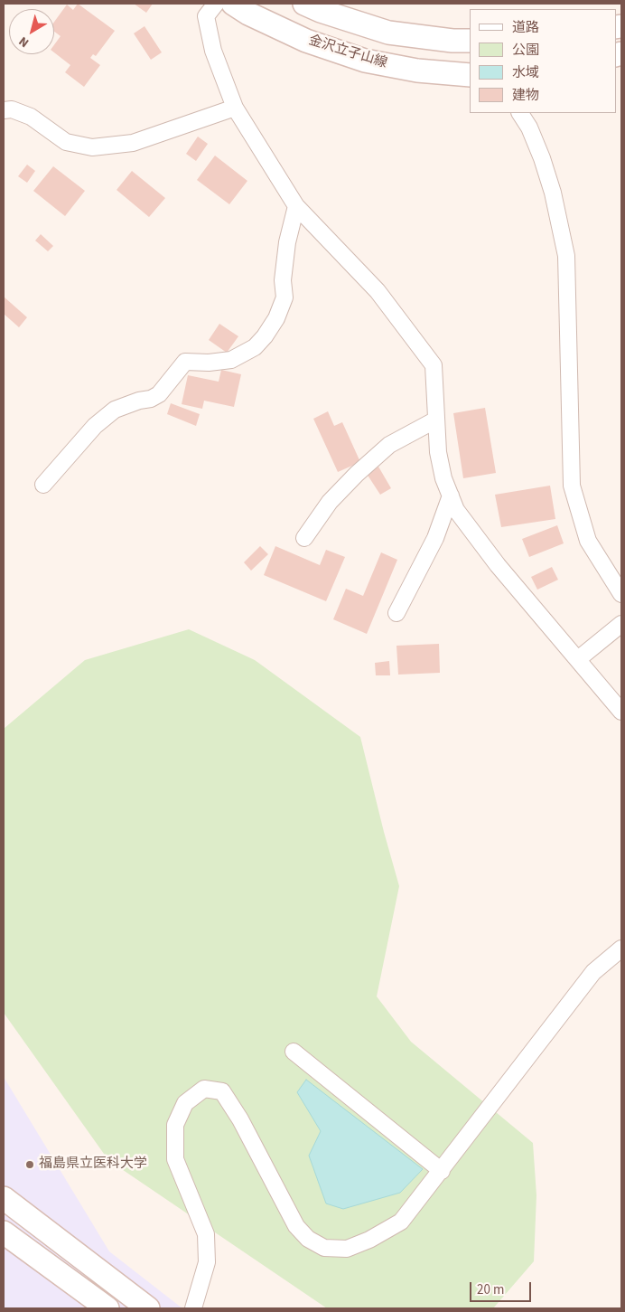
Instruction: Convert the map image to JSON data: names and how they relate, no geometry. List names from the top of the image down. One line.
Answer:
{"streets":{"street":["金沢立子山線"]},"places":["福島県立医科大学"],"legend":["道路","公園","水域","建物"],"scale_bar":"20 m","north":"bottom left"}
